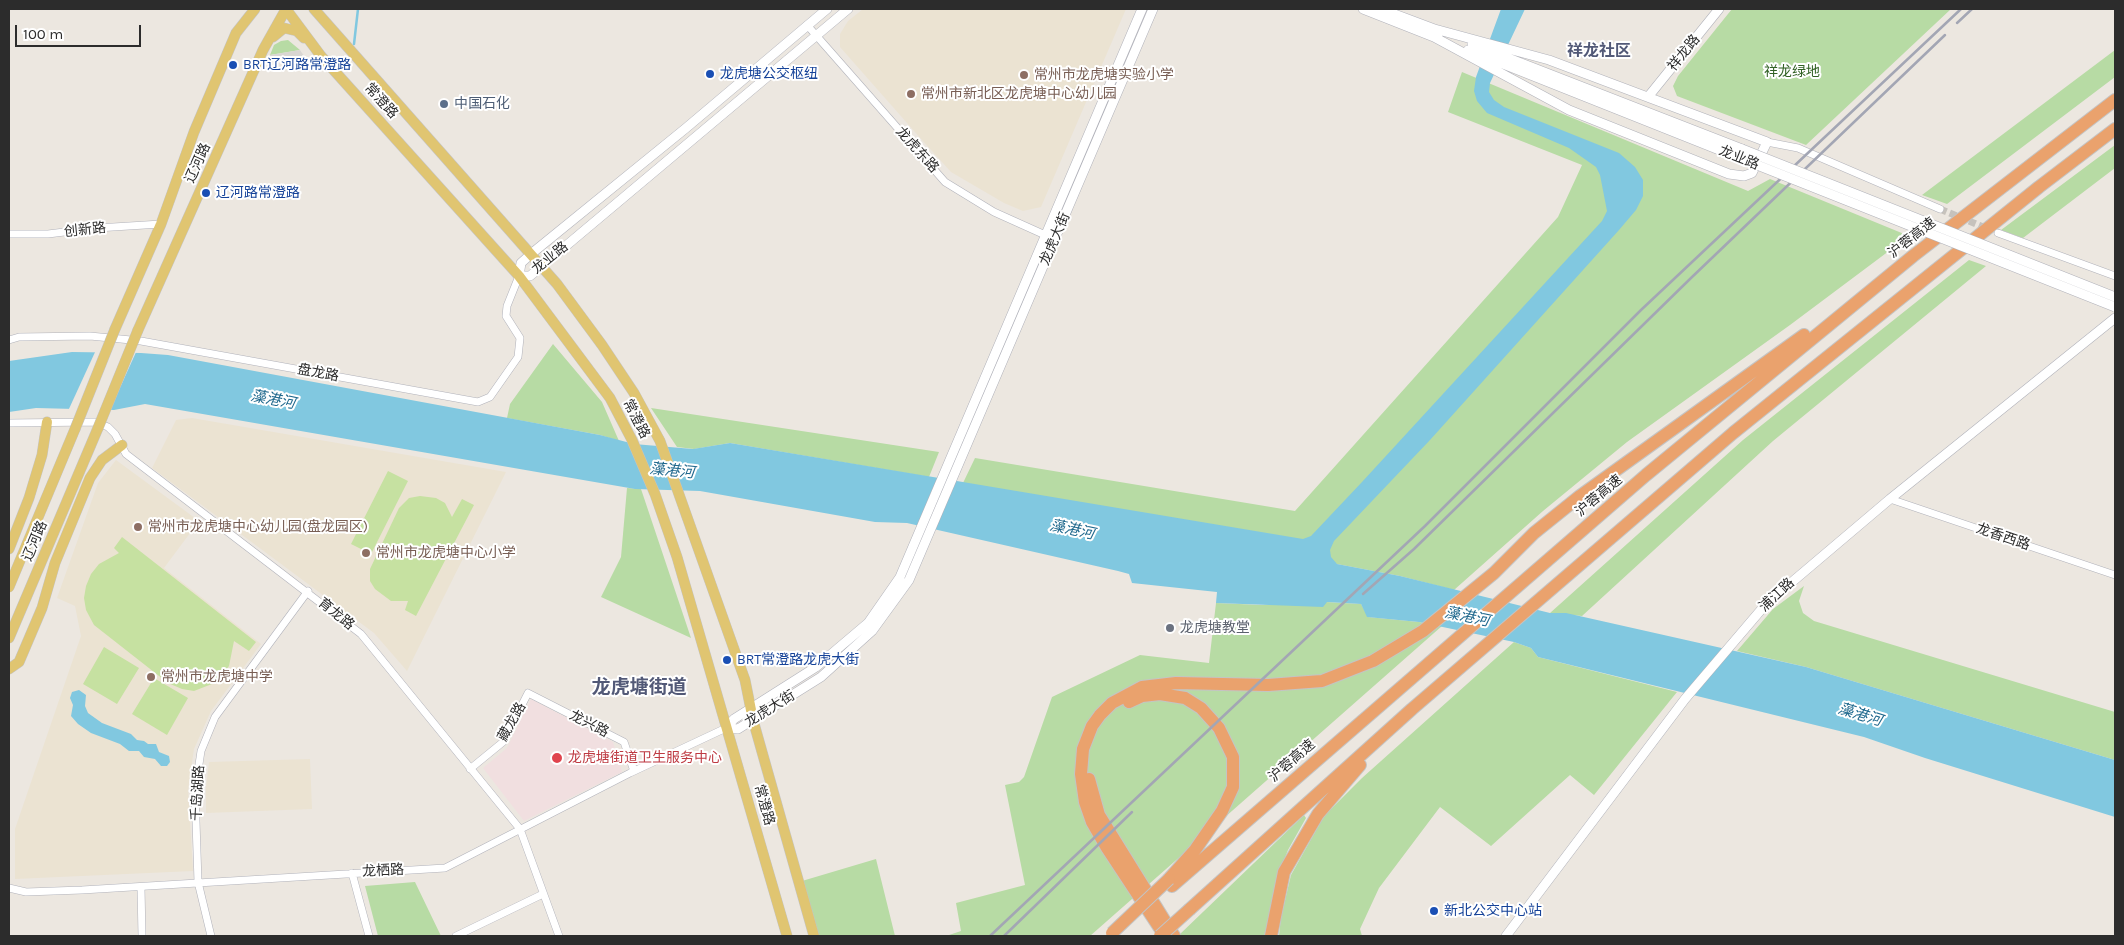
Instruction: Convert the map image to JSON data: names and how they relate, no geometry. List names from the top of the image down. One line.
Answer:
{"streets":{"highway":["沪蓉高速"],"main road":["常澄路","辽河路"],"street":["祥龙路","龙虎东路","龙业路","创新路","龙虎大街","盘龙路","龙香西路","浦江路","育龙路","藏龙路","龙兴路","千岛湖路","龙栖路"]},"crossings":[["常澄路","龙业路"],["常澄路","辽河路"],["常澄路","龙虎大街"],["常澄路","盘龙路"],["常澄路","龙栖路"],["龙虎东路","龙业路"],["龙虎东路","龙虎大街"],["龙业路","盘龙路"],["辽河路","创新路"],["龙虎大街","龙栖路"],["龙香西路","浦江路"],["育龙路","藏龙路"],["育龙路","千岛湖路"],["育龙路","龙栖路"],["藏龙路","龙兴路"],["龙兴路","龙栖路"],["千岛湖路","龙栖路"]],"districts":["祥龙社区","龙虎塘街道"],"water":["藻港河"],"parks":["祥龙绿地"],"places":["BRT辽河路常澄路","龙虎塘公交枢纽","常州市龙虎塘实验小学","常州市新北区龙虎塘中心幼儿园","中国石化","辽河路常澄路","常州市龙虎塘中心幼儿园(盘龙园区)","常州市龙虎塘中心小学","龙虎塘教堂","BRT常澄路龙虎大街","常州市龙虎塘中学","龙虎塘街道卫生服务中心","新北公交中心站"],"scale_bar":"100 m"}
